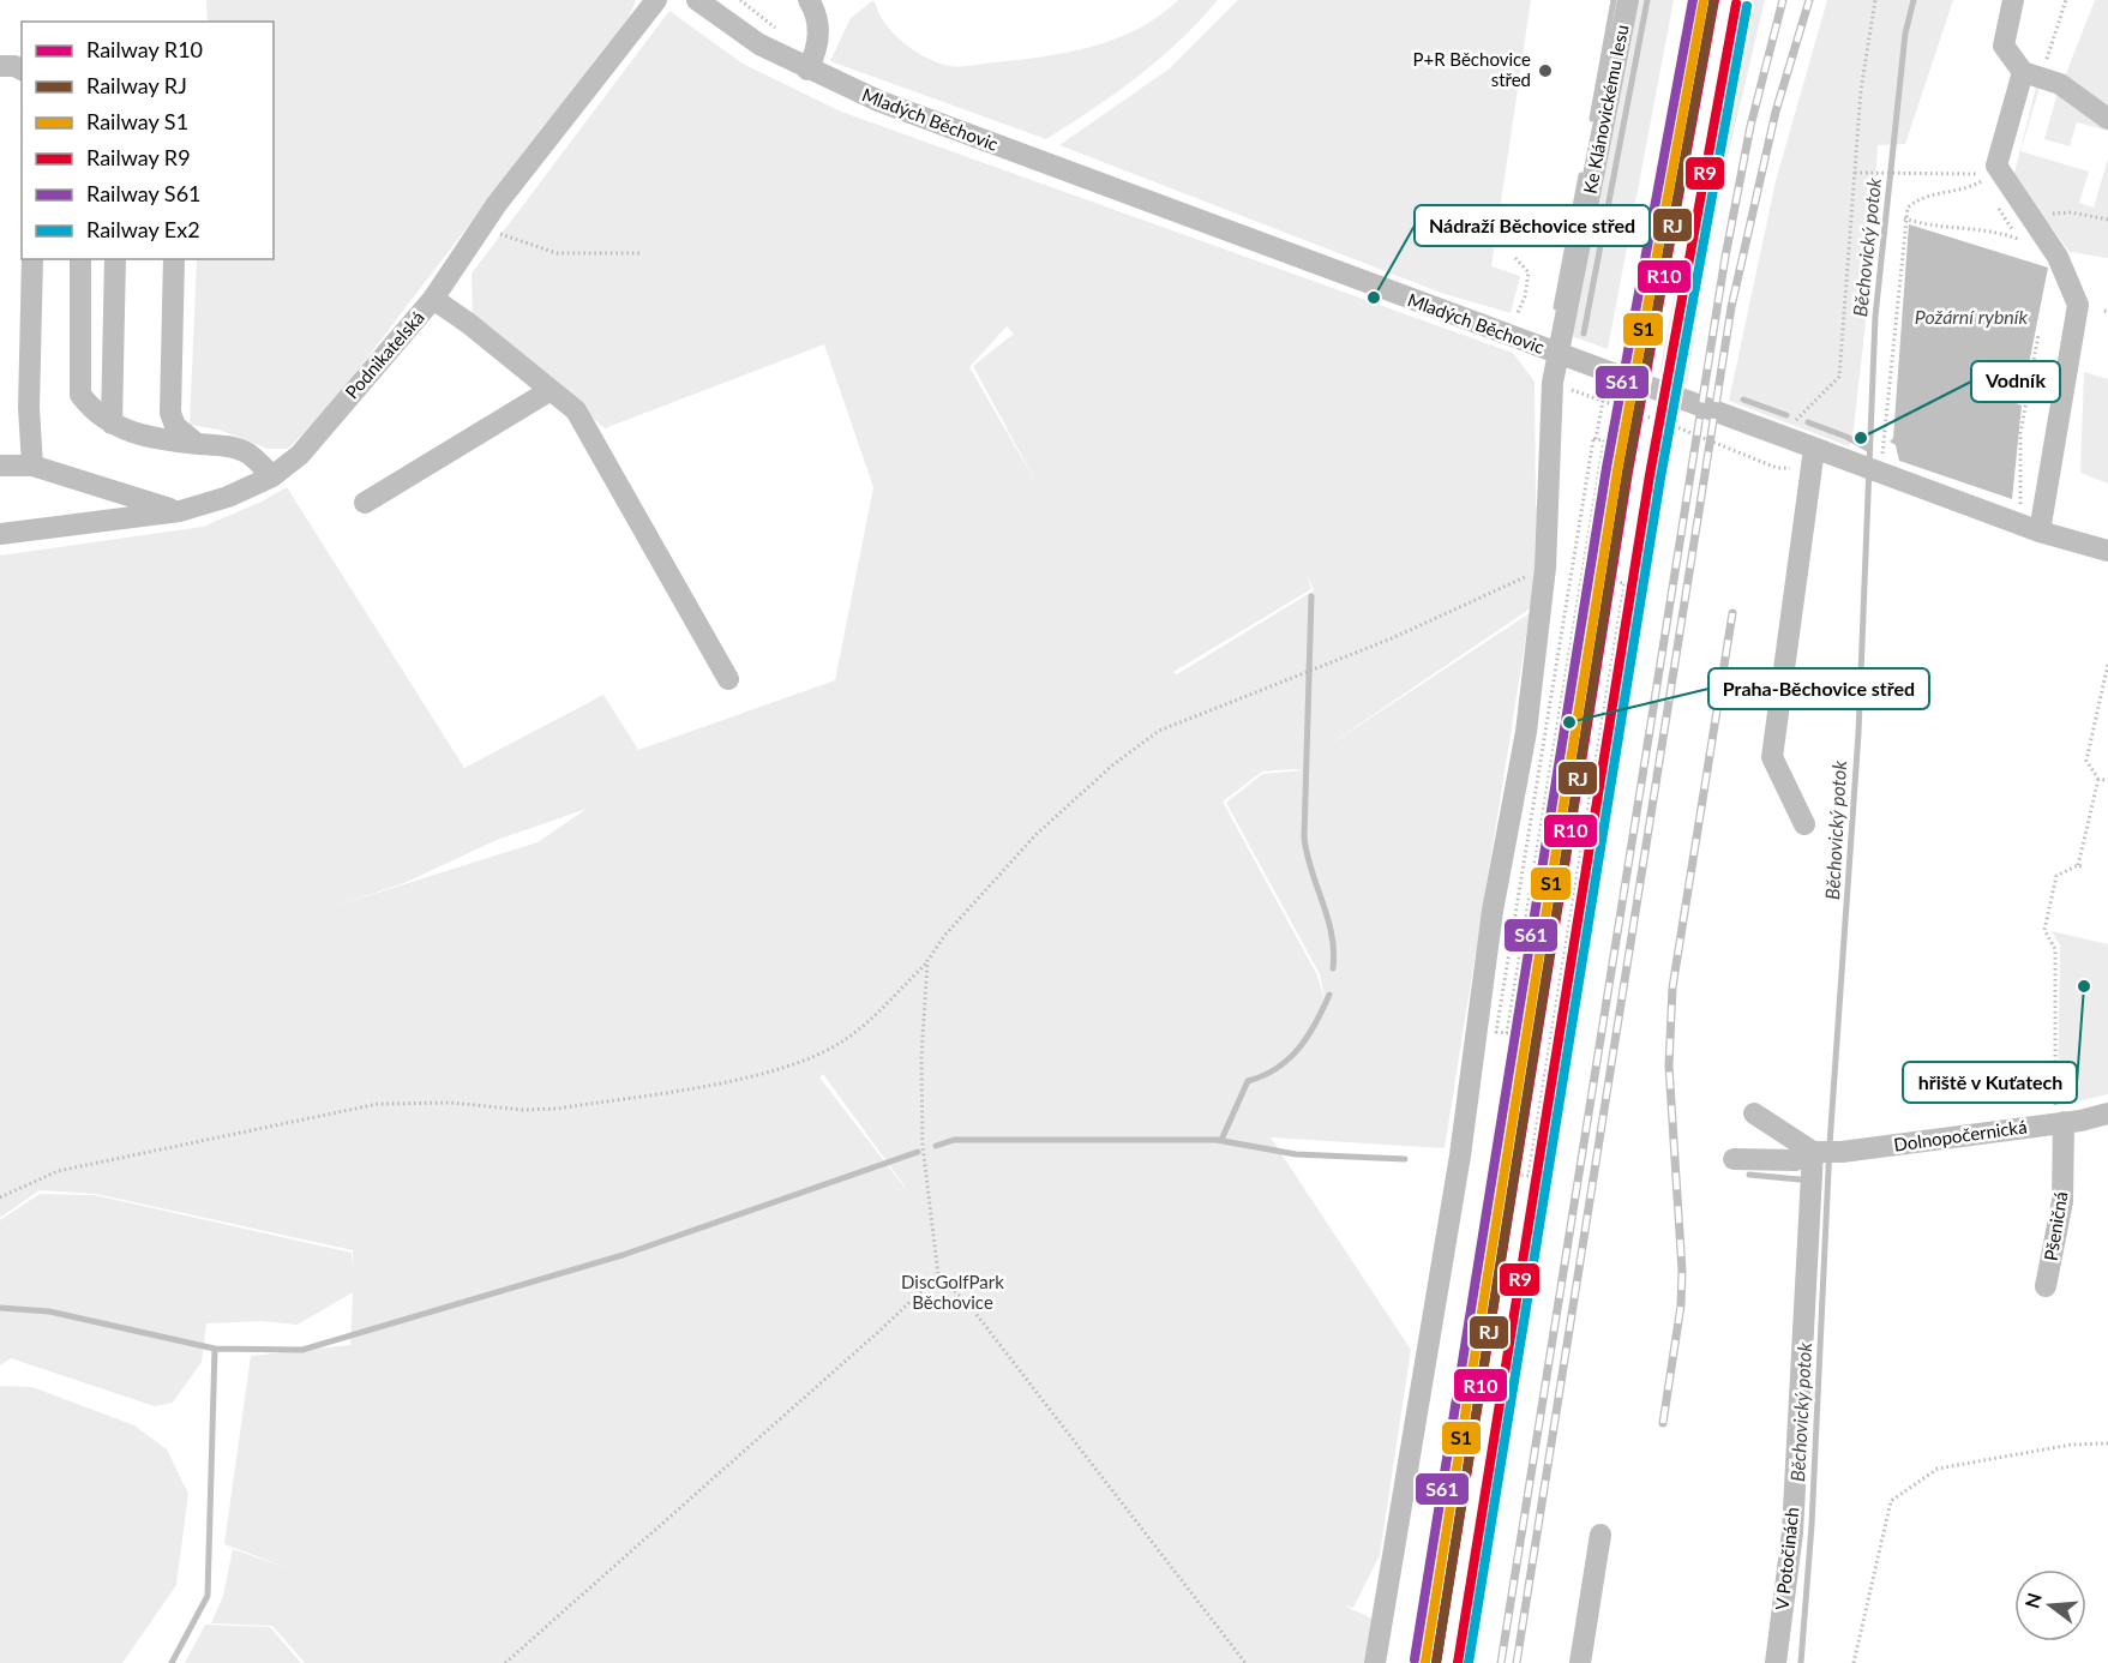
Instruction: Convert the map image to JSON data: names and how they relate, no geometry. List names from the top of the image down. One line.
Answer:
{"streets":{"street":["Ke Klánovickému lesu","Mladých Běchovic","Podnikatelská","Dolnopočernická","Pšeničná","V Potočinách"]},"crossings":[["Ke Klánovickému lesu","Mladých Běchovic"],["Dolnopočernická","Pšeničná"],["Dolnopočernická","V Potočinách"]],"water":["Běchovický potok","Požární rybník"],"parks":["DiscGolfPark Běchovice"],"places":["P+R Běchovice střed","Nádraží Běchovice střed","Vodník","Praha-Běchovice střed","hřiště v Kuťatech"],"lines":["rail line R10","rail line S1","rail line S61","rail line RJ","rail line R9","rail line Ex2"],"legend":["Railway R10","Railway RJ","Railway S1","Railway R9","Railway S61","Railway Ex2"],"north":"left"}
